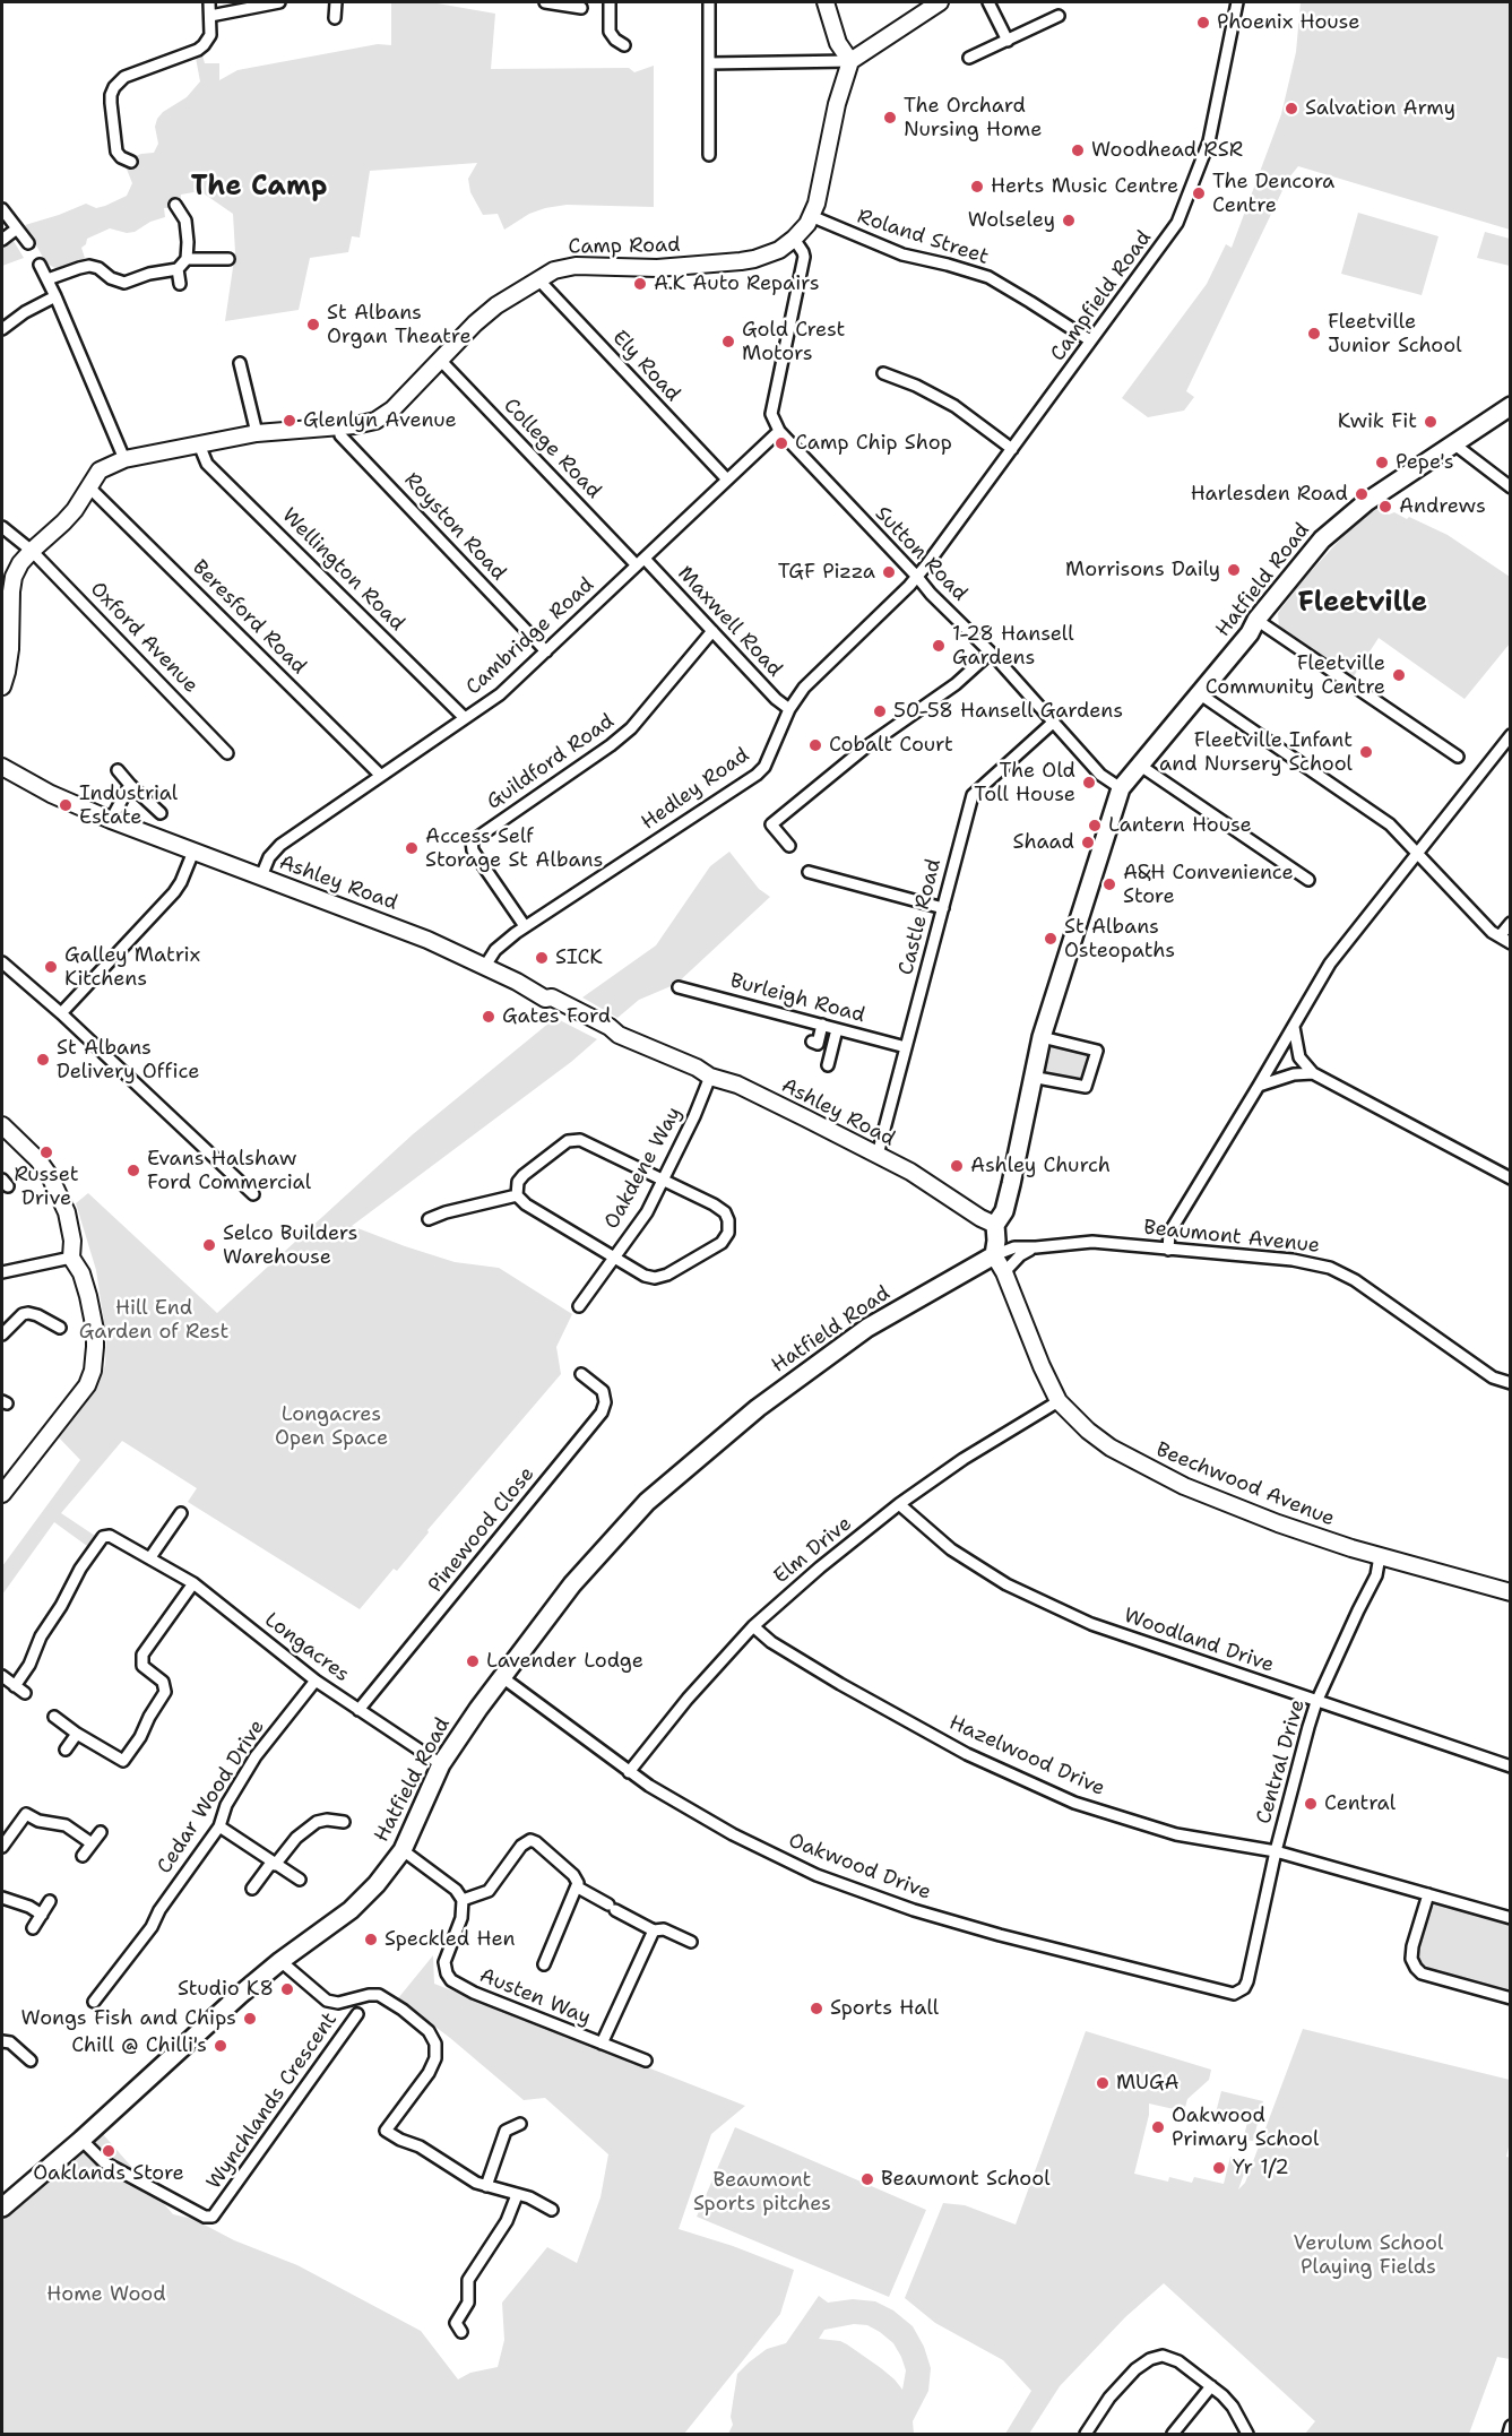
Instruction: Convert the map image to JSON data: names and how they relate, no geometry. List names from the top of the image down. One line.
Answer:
{"streets":{"main road":["Hatfield Road"],"street":["Roland Street","Camp Road","Campfield Road","Ely Road","College Road","Royston Road","Sutton Road","Wellington Road","Beresford Road","Maxwell Road","Cambridge Road","Oxford Avenue","Guildford Road","Hedley Road","Ashley Road","Castle Road","Burleigh Road","Oakdene Way","Beaumont Avenue","Beechwood Avenue","Pinewood Close","Elm Drive","Woodland Drive","Longacres","Hazelwood Drive","Central Drive","Cedar Wood Drive","Oakwood Drive","Austen Way","Wynchlands Crescent"]},"crossings":[["Roland Street","Camp Road"],["Roland Street","Campfield Road"],["Camp Road","Ely Road"],["Camp Road","College Road"],["Camp Road","Royston Road"],["Camp Road","Wellington Road"],["Camp Road","Beresford Road"],["Camp Road","Oxford Avenue"],["Campfield Road","Sutton Road"],["Campfield Road","Hedley Road"],["Ely Road","Cambridge Road"],["College Road","Maxwell Road"],["College Road","Cambridge Road"],["Royston Road","Cambridge Road"],["Sutton Road","Hatfield Road"],["Sutton Road","Cambridge Road"],["Sutton Road","Hedley Road"],["Sutton Road","Castle Road"],["Wellington Road","Cambridge Road"],["Hatfield Road","Ashley Road"],["Hatfield Road","Beaumont Avenue"],["Hatfield Road","Beechwood Avenue"],["Hatfield Road","Longacres"],["Hatfield Road","Oakwood Drive"],["Hatfield Road","Wynchlands Crescent"],["Beresford Road","Cambridge Road"],["Maxwell Road","Cambridge Road"],["Maxwell Road","Guildford Road"],["Maxwell Road","Hedley Road"],["Cambridge Road","Ashley Road"],["Guildford Road","Hedley Road"],["Hedley Road","Ashley Road"],["Ashley Road","Castle Road"],["Ashley Road","Oakdene Way"],["Castle Road","Burleigh Road"],["Beaumont Avenue","Beechwood Avenue"],["Beechwood Avenue","Elm Drive"],["Beechwood Avenue","Central Drive"],["Pinewood Close","Longacres"],["Elm Drive","Woodland Drive"],["Elm Drive","Hazelwood Drive"],["Elm Drive","Oakwood Drive"],["Woodland Drive","Central Drive"],["Longacres","Cedar Wood Drive"],["Hazelwood Drive","Central Drive"],["Central Drive","Oakwood Drive"]],"districts":["The Camp","Fleetville"],"parks":["Hill End Garden of Rest","Longacres Open Space","Beaumont Sports pitches","Verulum School Playing Fields","Home Wood"],"places":["Phoenix House","Salvation Army","The Orchard Nursing Home","Woodhead RSR","Herts Music Centre","The Dencora Centre","Wolseley","A.K Auto Repairs","St Albans Organ Theatre","Fleetville Junior School","Gold Crest Motors","Glenlyn Avenue","Kwik Fit","Camp Chip Shop","Pepe's","Harlesden Road","Andrews","Morrisons Daily","TGF Pizza","1-28 Hansell Gardens","Fleetville Community Centre","50-58 Hansell Gardens","Cobalt Court","Fleetville Infant and Nursery School","The Old Toll House","Industrial Estate","Lantern House","Shaad","Access Self Storage St Albans","A&H Convenience Store","St Albans Osteopaths","SICK","Galley Matrix Kitchens","Gates Ford","St Albans Delivery Office","Russet Drive","Ashley Church","Evans Halshaw Ford Commercial","Selco Builders Warehouse","Lavender Lodge","Central","Speckled Hen","Studio K8","Sports Hall","Wongs Fish and Chips","Chill @ Chilli's","MUGA","Oakwood Primary School","Oaklands Store","Yr 1/2","Beaumont School"]}
